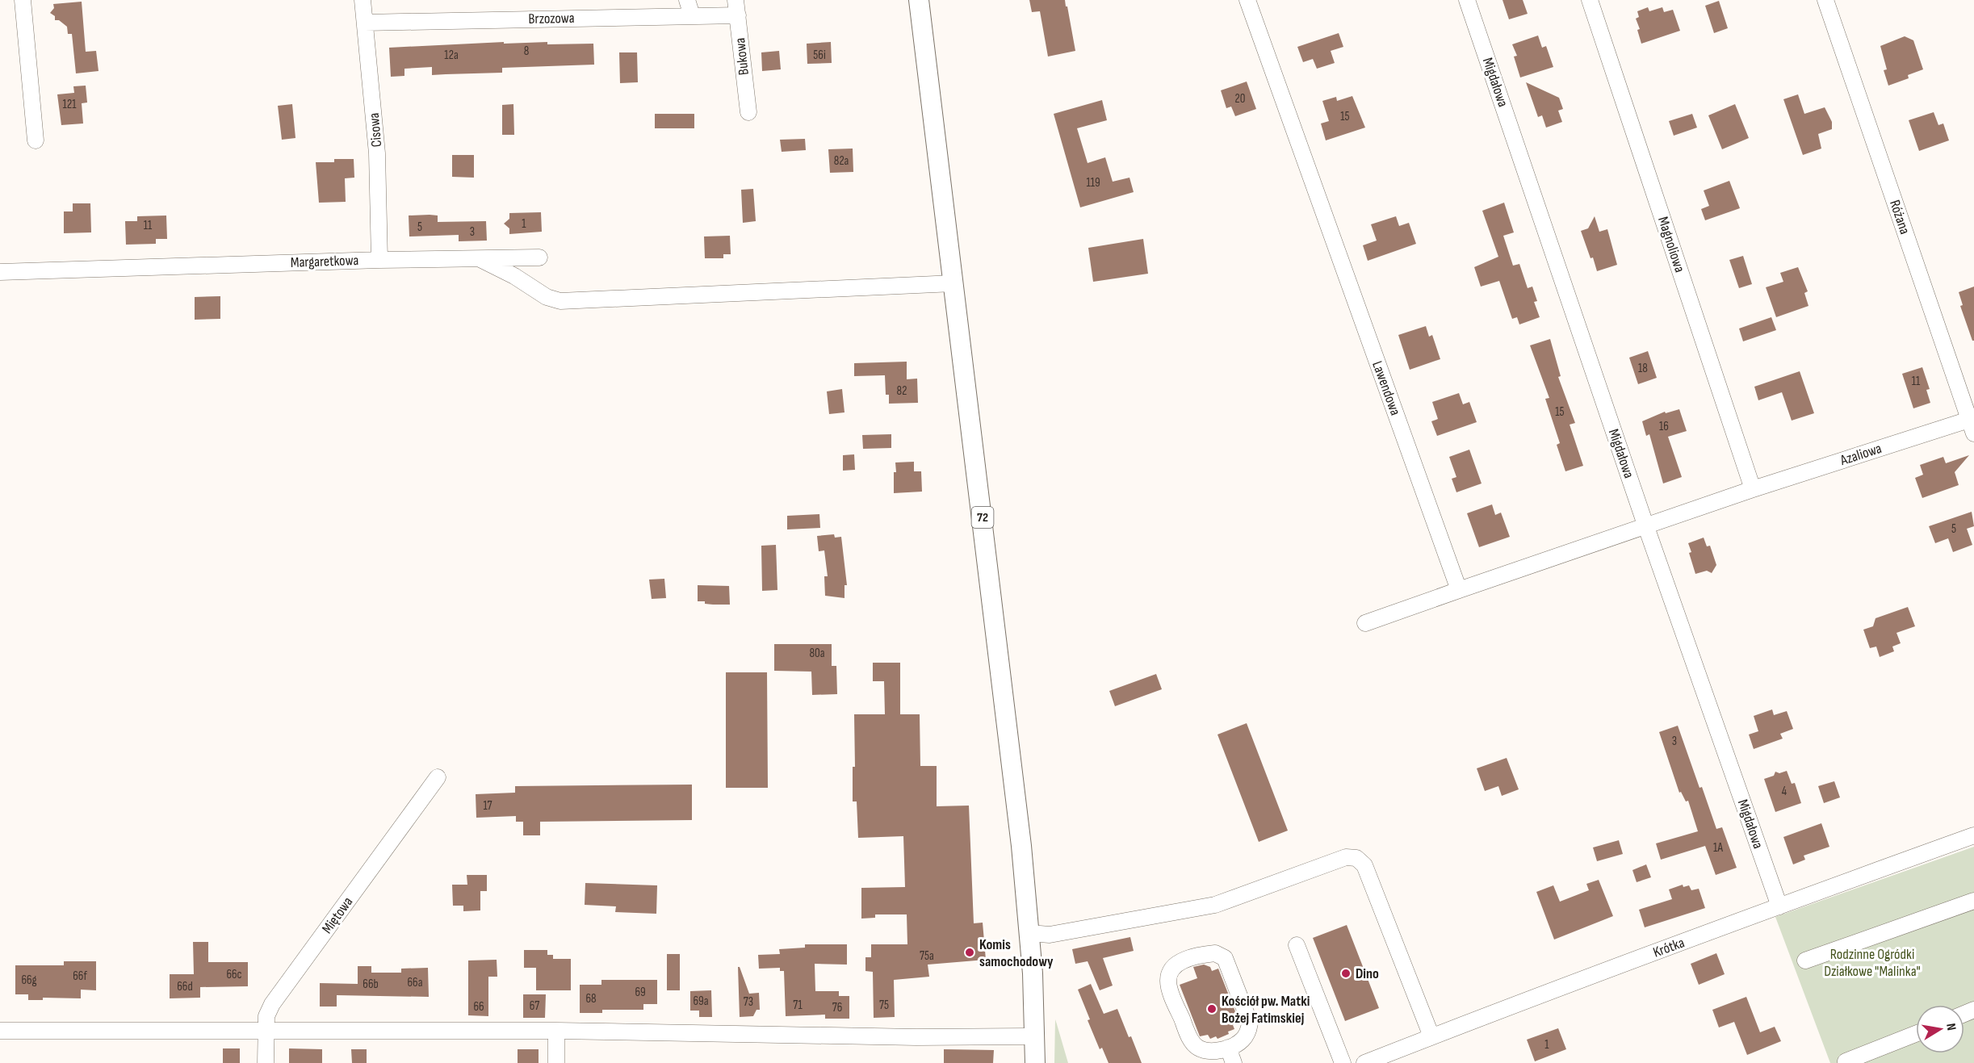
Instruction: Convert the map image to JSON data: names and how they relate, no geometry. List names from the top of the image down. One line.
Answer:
{"streets":{"main road":["72"],"street":["Brzozowa","Bukowa","Migdałowa","Cisowa","Różana","Magnoliowa","Margaretkowa","Lawendowa","Azaliowa","Miętowa","Krótka"]},"crossings":[["Brzozowa","Bukowa"],["Brzozowa","Cisowa"],["Migdałowa","Azaliowa"],["Migdałowa","Krótka"],["Cisowa","Margaretkowa"],["Różana","Azaliowa"],["Magnoliowa","Azaliowa"]],"parks":["Rodzinne Ogródki Działkowe \"Malinka\""],"places":["Komis samochodowy","Dino","Kościół pw. Matki Bożej Fatimskiej"],"house_numbers":["8","12a","56i","20","121","15","82a","119","1","11","5","3","18","11","82","15","16","5","80a","3","4","17","1A","75a","66c","66f","66g","66a","66b","66d","69","68","69a","73","71","75","67","66","76","1"],"north":"right"}
